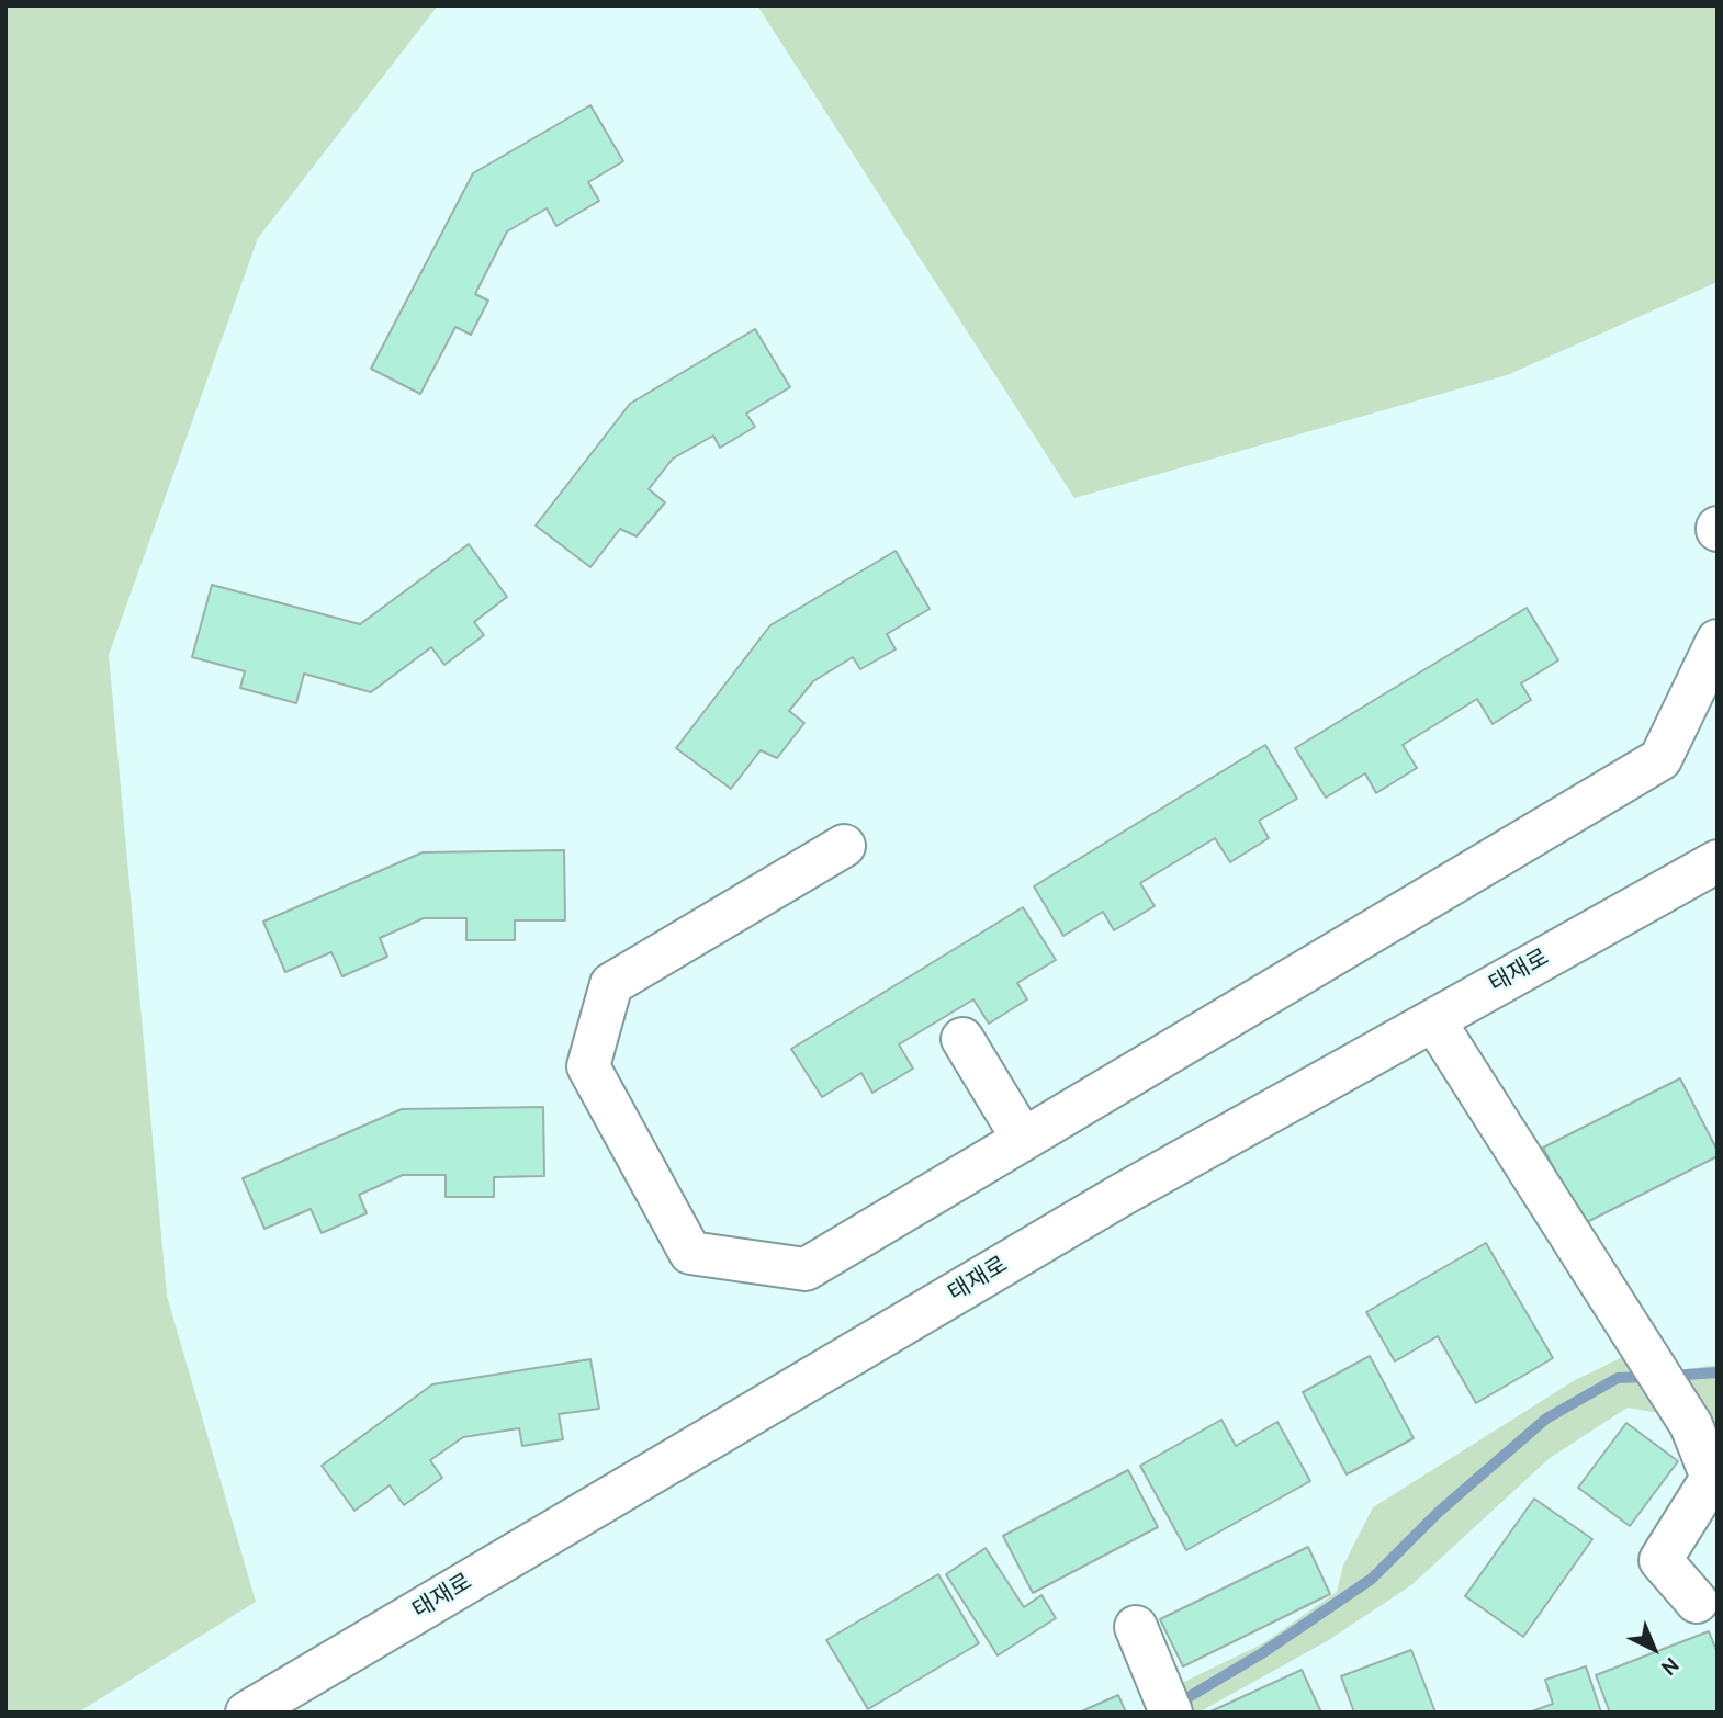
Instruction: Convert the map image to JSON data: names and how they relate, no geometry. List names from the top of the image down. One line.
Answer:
{"streets":{"main road":["태재로"]},"north":"bottom right"}
